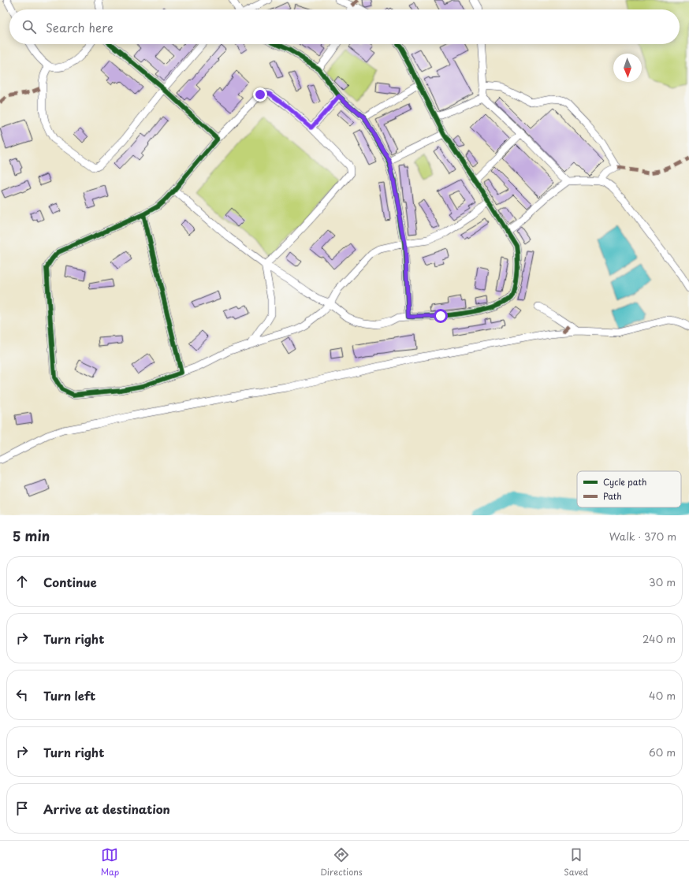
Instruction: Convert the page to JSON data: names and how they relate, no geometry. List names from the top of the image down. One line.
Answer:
{"legend":["Cycle path","Path"],"north":"bottom","page":{"search":"Search here","heading":["5 min","Walk · 370 m"],"list":[["Continue","30 m"],["Turn right","240 m"],["Turn left","40 m"],["Turn right","60 m"],"Arrive at destination"],"nav":["Map","Directions","Saved"]}}
